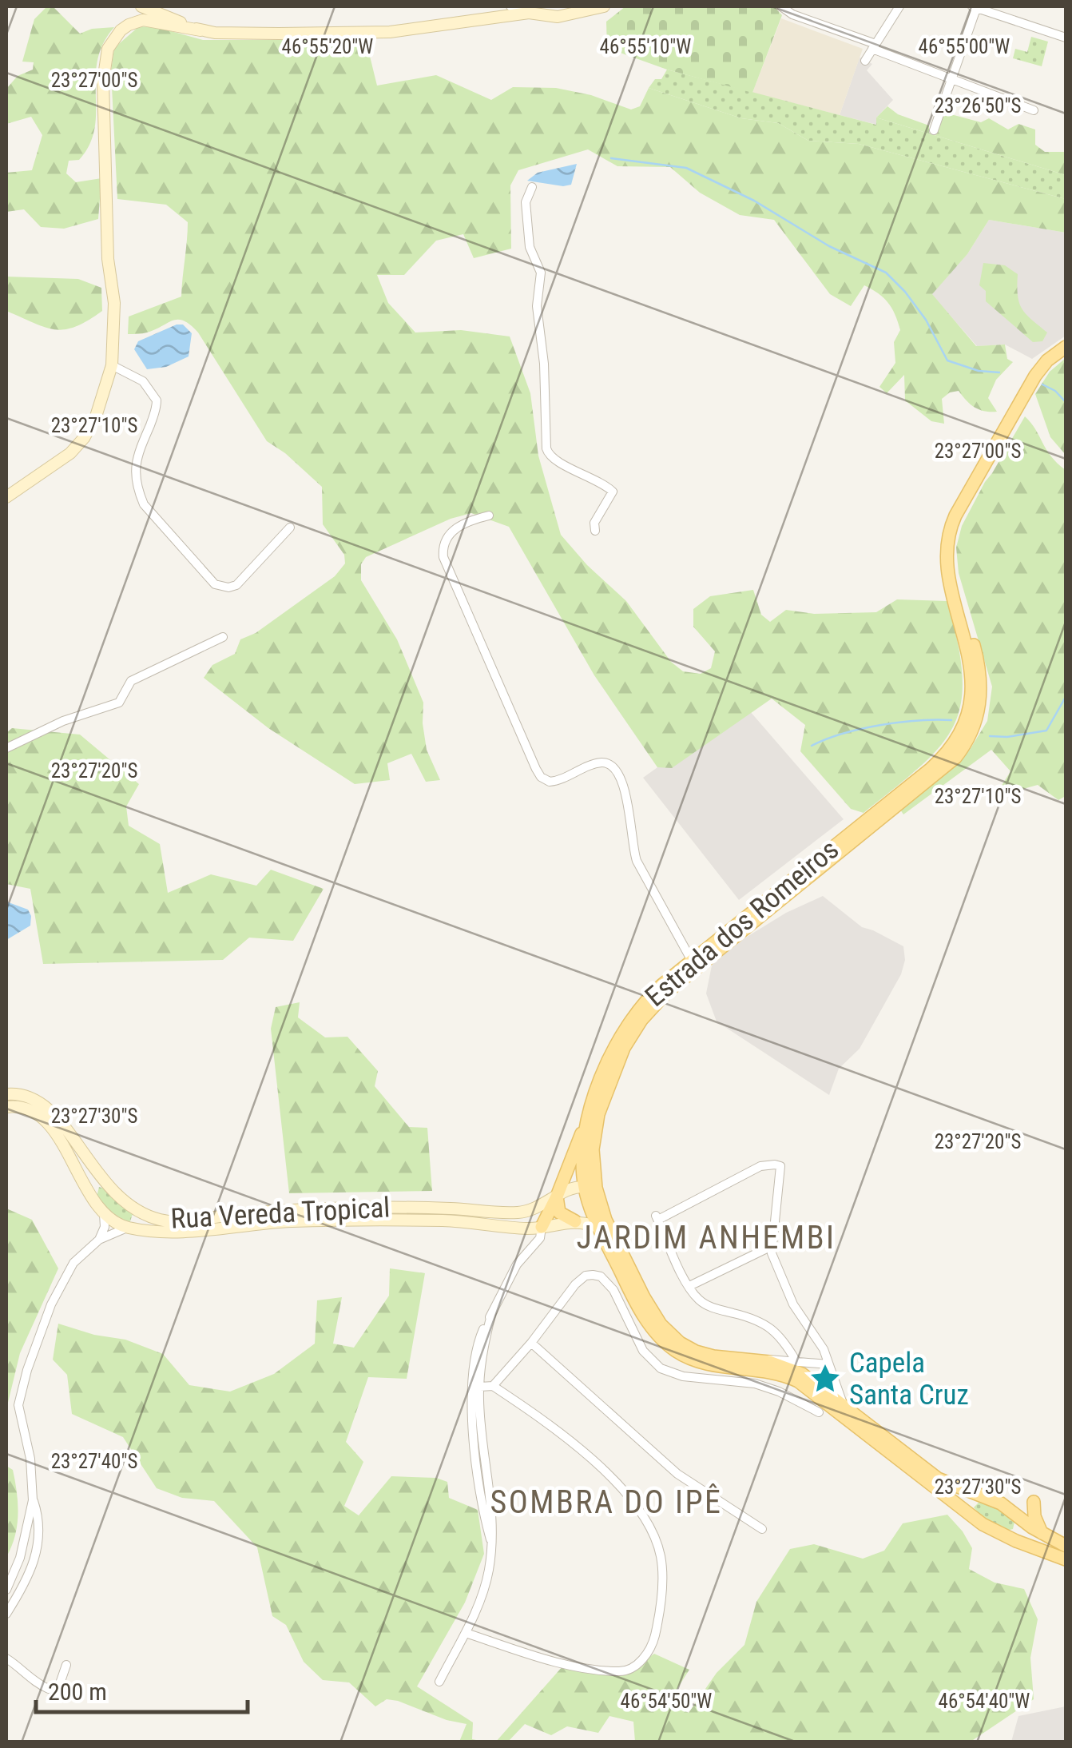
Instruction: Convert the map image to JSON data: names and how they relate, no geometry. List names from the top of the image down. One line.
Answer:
{"streets":{"main road":["Estrada dos Romeiros"],"street":["Rua Vereda Tropical"]},"crossings":[["Estrada dos Romeiros","Rua Vereda Tropical"]],"districts":["JARDIM ANHEMBI","SOMBRA DO IPÊ"],"places":{"place":["Capela Santa Cruz"]},"scale_bar":"200 m","coordinates":["46°55'20\"W","46°55'10\"W","46°55'00\"W","23°27'00\"S","23°26'50\"S","23°27'10\"S","23°27'20\"S","23°27'30\"S","23°27'40\"S","46°54'50\"W","46°54'40\"W"]}
